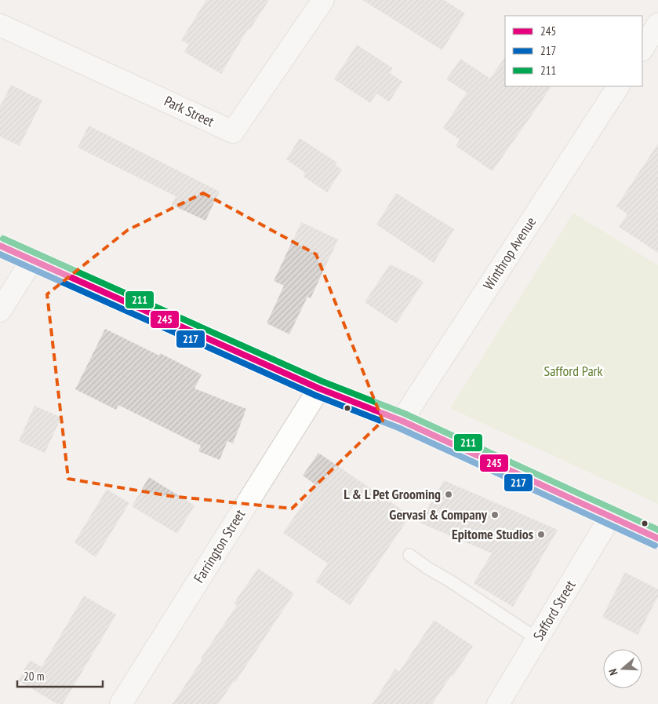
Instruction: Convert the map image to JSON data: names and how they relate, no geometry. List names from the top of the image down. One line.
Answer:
{"streets":{"street":["Park Street","Winthrop Avenue","Farrington Street","Safford Street"]},"parks":["Safford Park"],"places":["L & L Pet Grooming","Gervasi & Company","Epitome Studios"],"lines":["transit line 211","transit line 245","transit line 217"],"legend":["245","217","211"],"scale_bar":"20 m","north":"left"}
